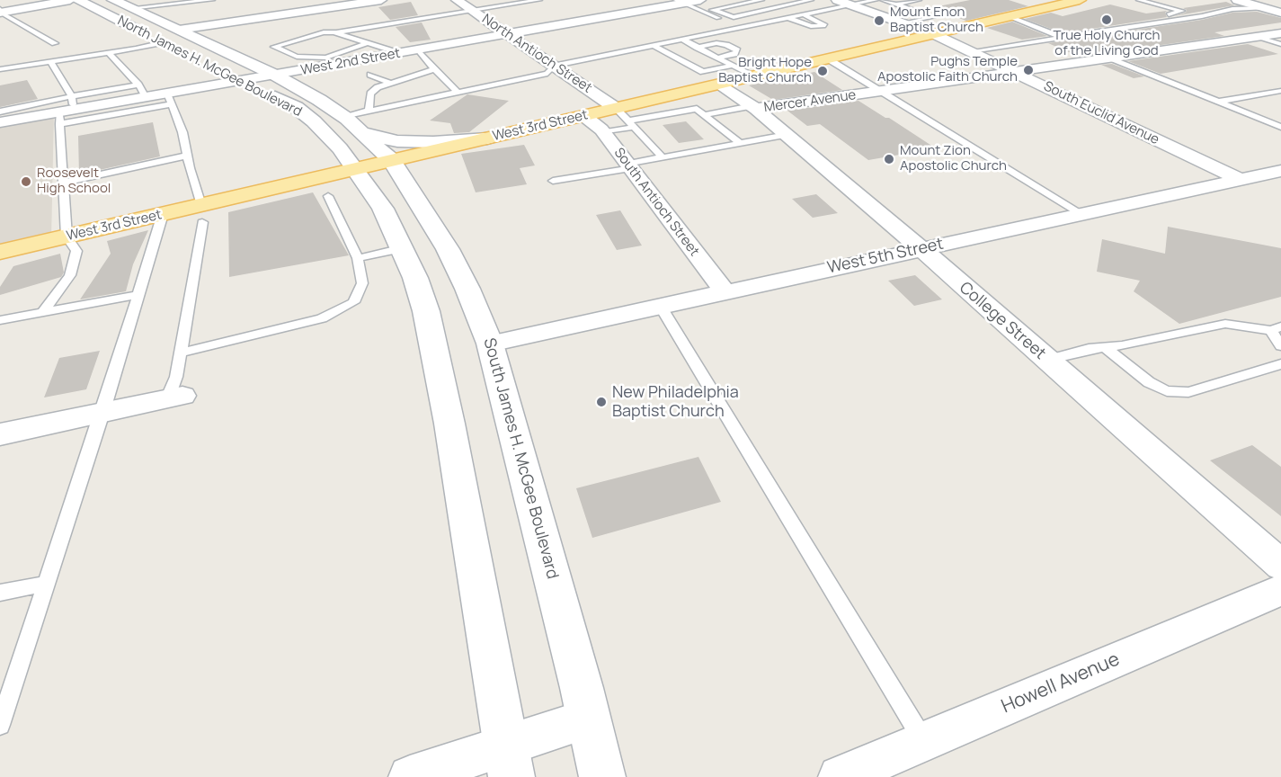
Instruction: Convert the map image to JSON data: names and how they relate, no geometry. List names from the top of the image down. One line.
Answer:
{"streets":{"main road":["North James H. McGee Boulevard","West 3rd Street","South James H. McGee Boulevard"],"street":["North Antioch Street","West 2nd Street","Mercer Avenue","South Euclid Avenue","South Antioch Street","West 5th Street","College Street","Howell Avenue"]},"crossings":[["North Antioch Street","West 2nd Street"],["North Antioch Street","West 3rd Street"],["West 2nd Street","North James H. McGee Boulevard"],["North James H. McGee Boulevard","West 3rd Street"],["North James H. McGee Boulevard","South James H. McGee Boulevard"],["Mercer Avenue","South Euclid Avenue"],["Mercer Avenue","College Street"],["South Euclid Avenue","West 3rd Street"],["South Euclid Avenue","West 5th Street"],["West 3rd Street","South Antioch Street"],["West 3rd Street","College Street"],["West 3rd Street","South James H. McGee Boulevard"],["South Antioch Street","West 5th Street"],["West 5th Street","College Street"],["West 5th Street","South James H. McGee Boulevard"]],"places":["True Holy Church of the Living God","Mount Enon Baptist Church","Pughs Temple Apostolic Faith Church","Bright Hope Baptist Church","Mount Zion Apostolic Church","Roosevelt High School","New Philadelphia Baptist Church"]}
